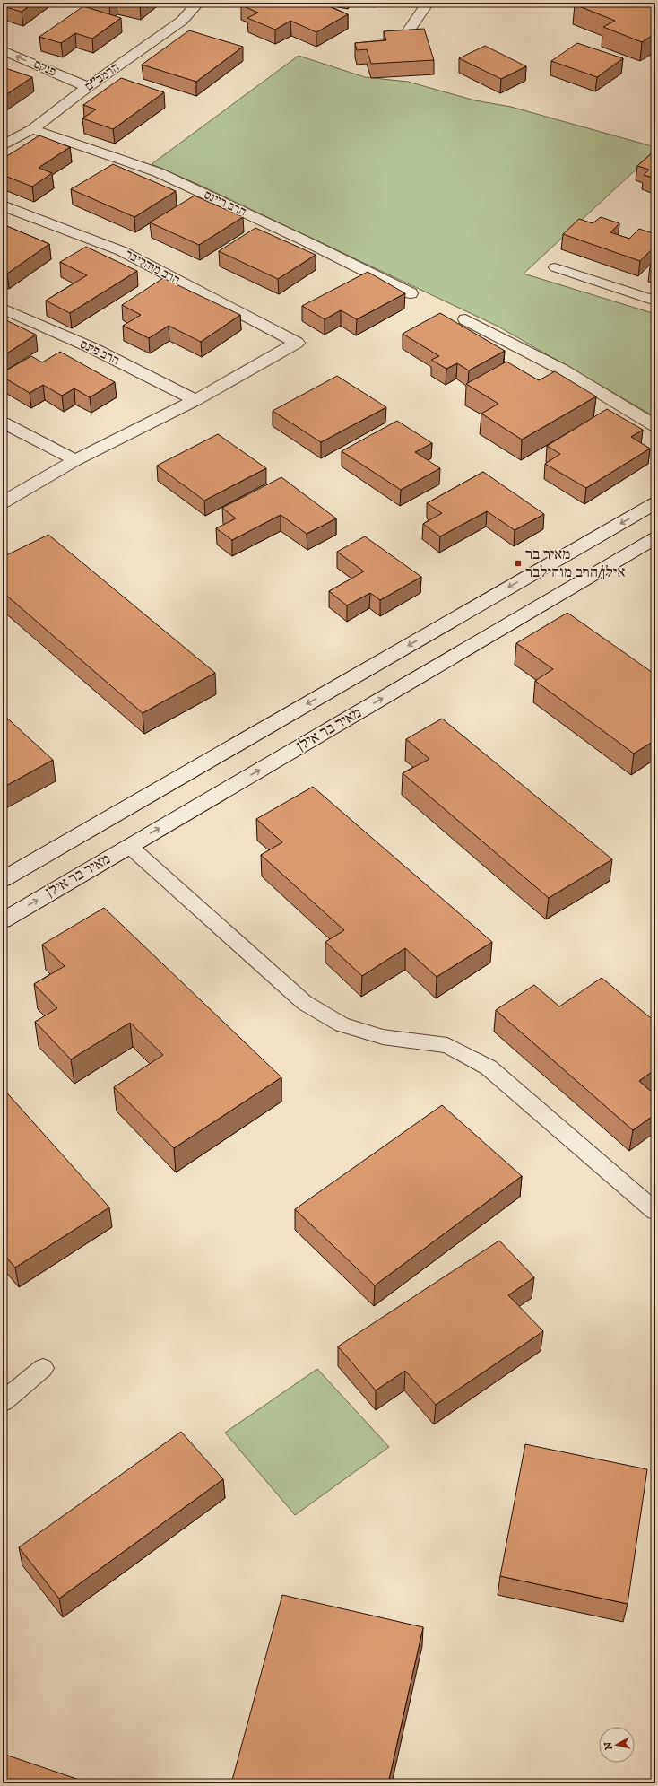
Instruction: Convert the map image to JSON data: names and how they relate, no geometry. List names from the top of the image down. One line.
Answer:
{"streets":{"street":["פנקס","הרמב\"ם","הרב ריינס","הרב מוהליבר","הרב פינס","מאיר בר אילן"]},"crossings":[["פנקס","הרמב\"ם"],["הרמב\"ם","הרב ריינס"],["הרב מוהליבר","הרב פינס"]],"one_way":["פנקס"],"places":{"transit":["מאיר בר אילן/הרב מוהילבר"]},"north":"left"}
